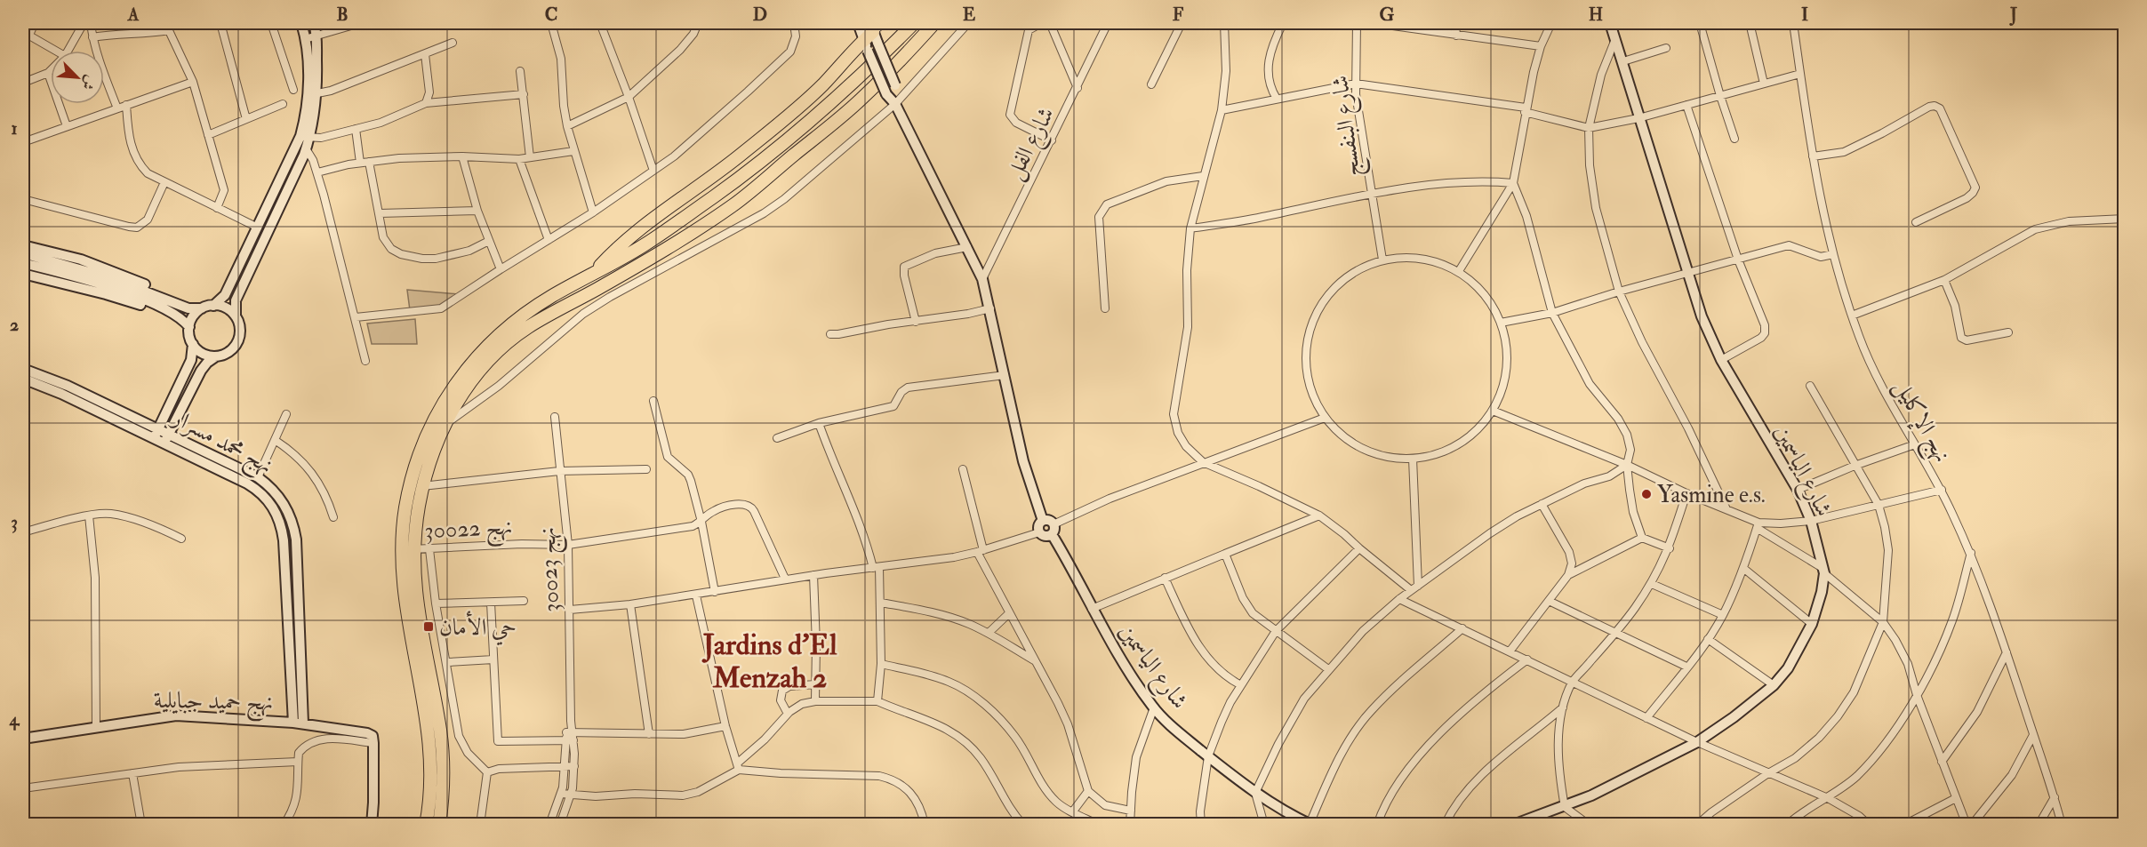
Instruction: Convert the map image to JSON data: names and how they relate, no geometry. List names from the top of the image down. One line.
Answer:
{"streets":{"street":["شارع البنفسج","شارع الفل","نهج الإكليل","نهج محمد مسرار","شارع الياسمين","نهج 30022","نهج 30023","نهج حميد جبايلية"]},"crossings":[["نهج محمد مسرار","نهج حميد جبايلية"],["نهج 30022","نهج 30023"]],"districts":["Jardins d'El Menzah 2"],"places":{"other":["Yasmine e.s."],"transit":["حي الأمان"]},"north":"bottom right","grid":{"columns":["A","B","C","D","E","F","G","H","I","J"],"rows":["1","2","3","4"]}}
